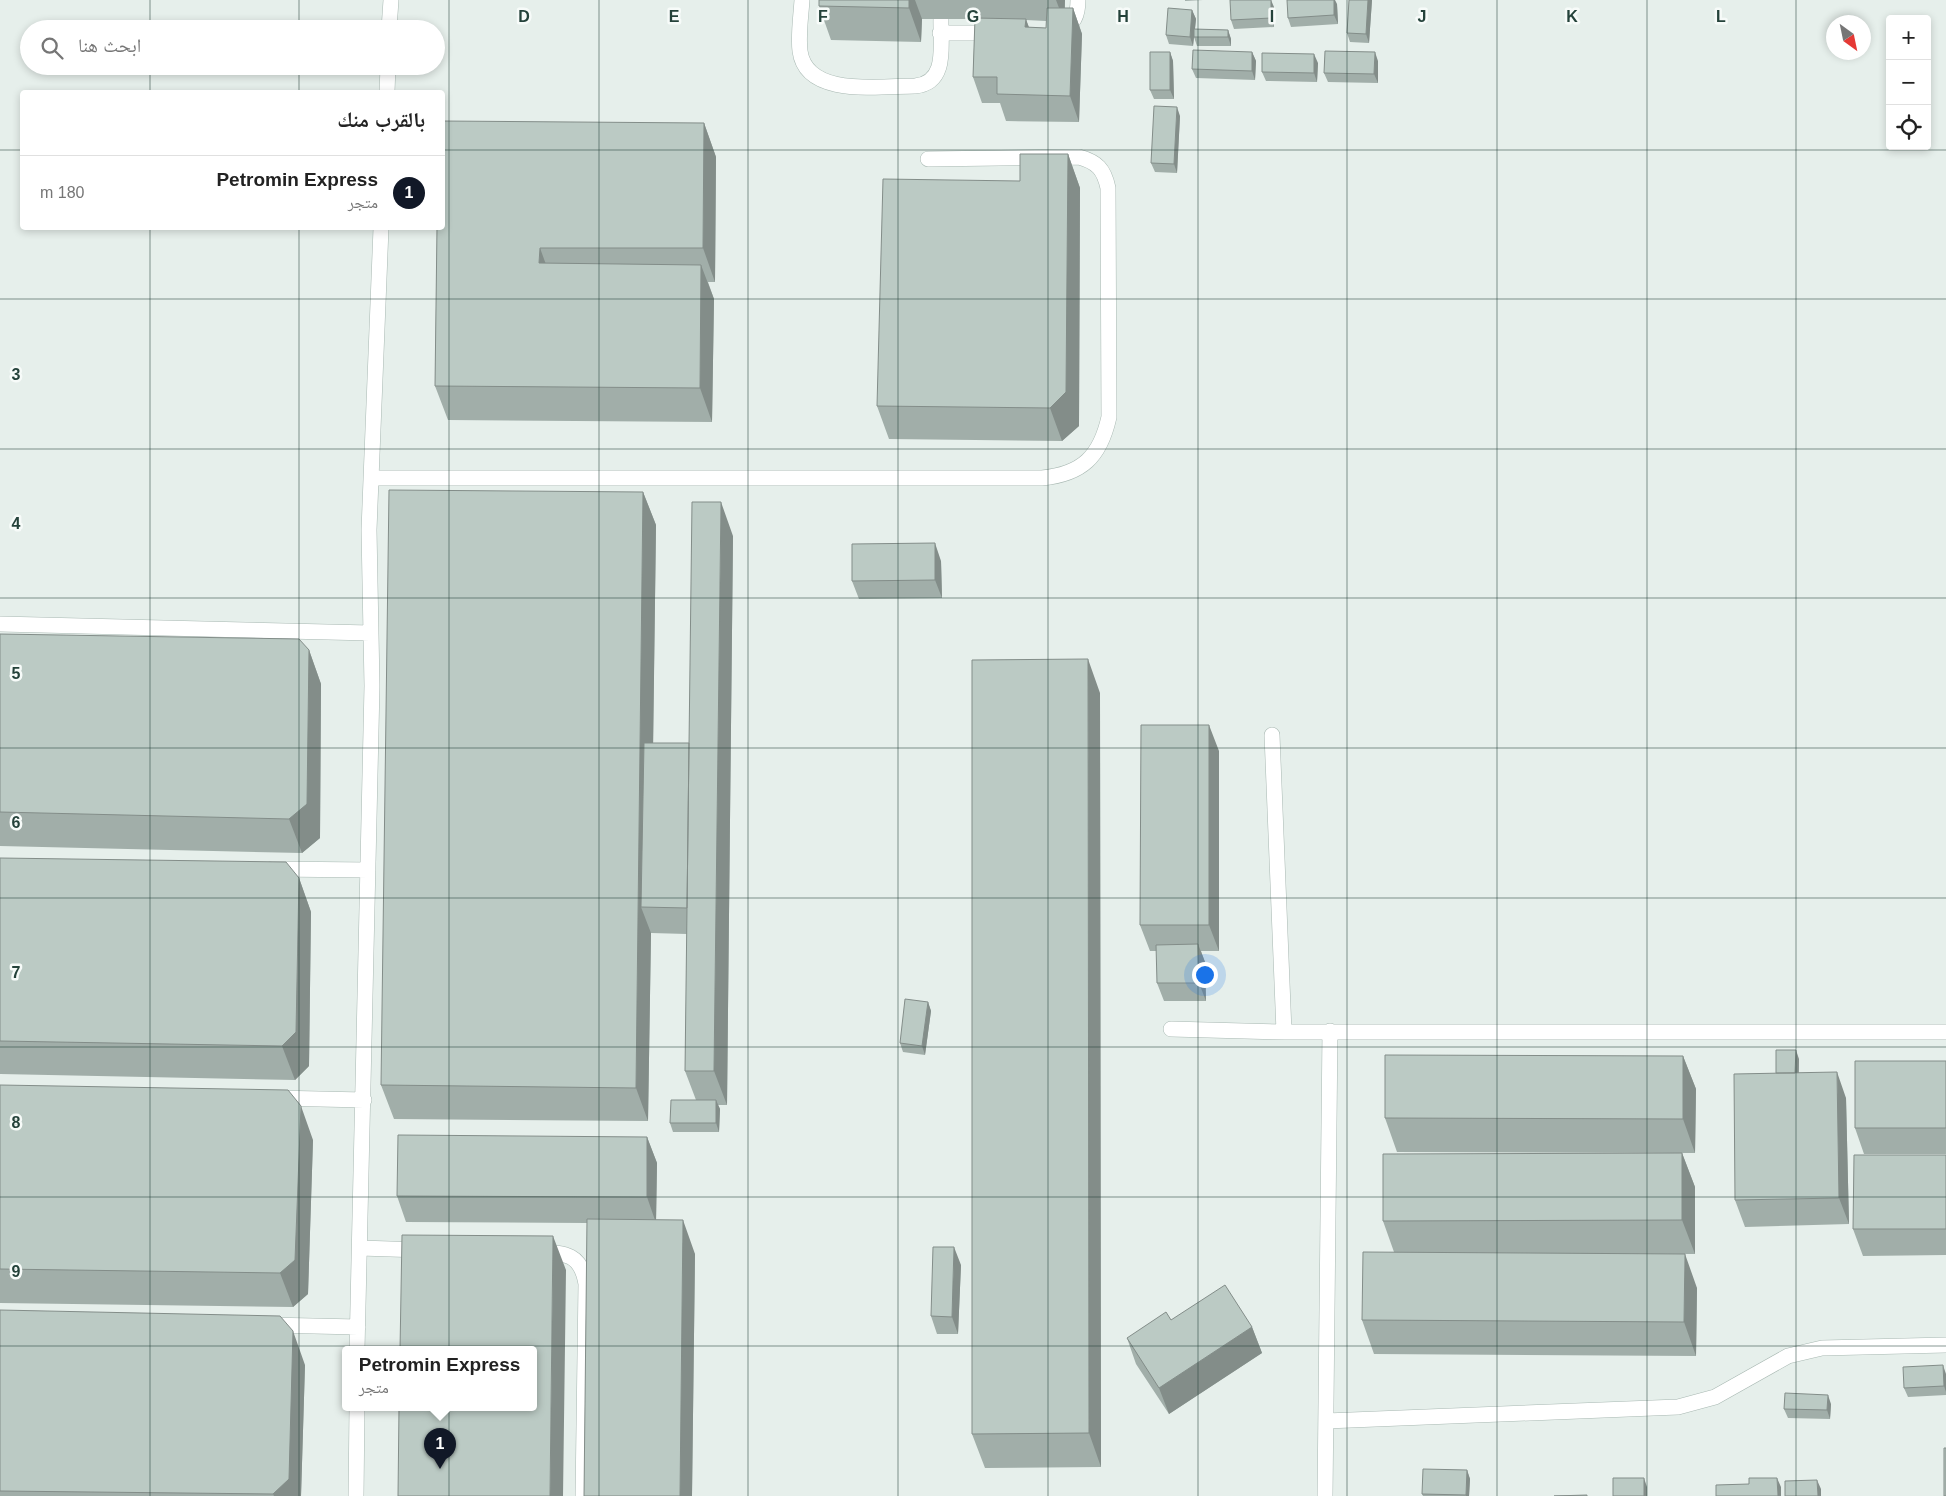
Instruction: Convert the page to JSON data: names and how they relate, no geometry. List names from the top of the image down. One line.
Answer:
{"north":"bottom right","page":{"map_buttons":["+","−"],"search":"ابحث هنا","heading":"بالقرب منك","list":[{"mark":"1","name":"Petromin Express","note":"متجر","value":"180 m"}],"popup":["Petromin Express","متجر"],"pins":"1"},"grid":{"columns":["D","E","F","G","H","I","J","K","L"],"rows":["3","4","5","6","7","8","9"]}}
